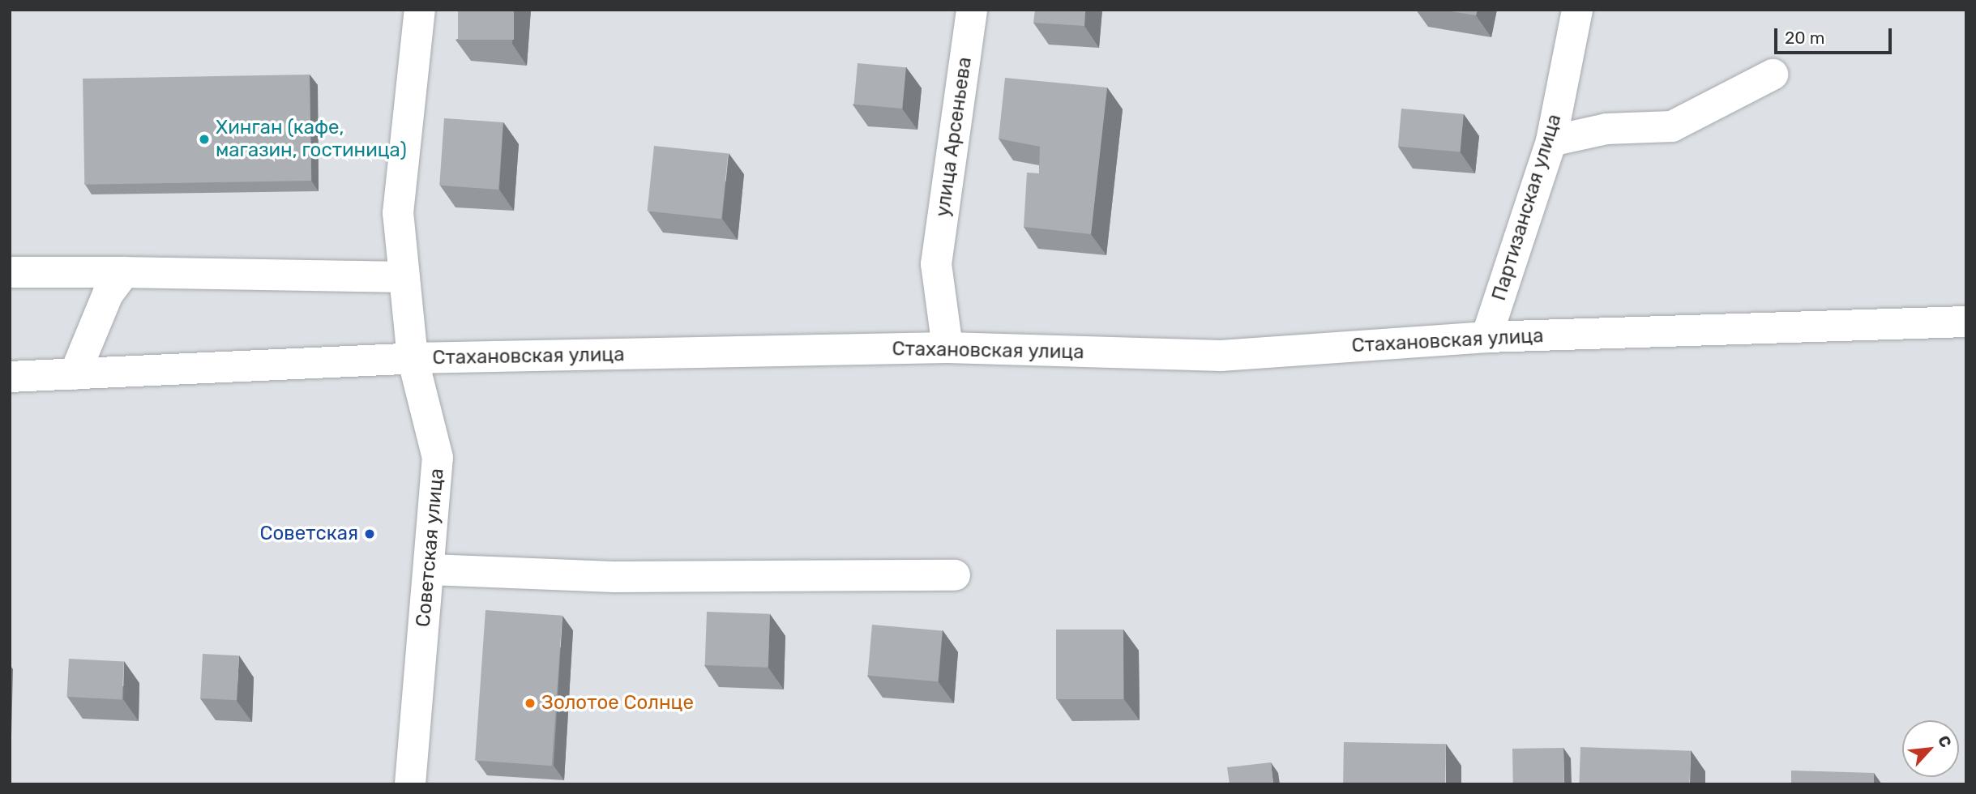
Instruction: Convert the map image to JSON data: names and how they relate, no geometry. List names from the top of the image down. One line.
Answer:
{"streets":{"main road":["улица Арсеньева","Партизанская улица","Стахановская улица","Советская улица"]},"crossings":[["улица Арсеньева","Стахановская улица"],["Партизанская улица","Стахановская улица"],["Стахановская улица","Советская улица"]],"places":["Хинган (кафе, магазин, гостиница)","Советская","Золотое Солнце"],"scale_bar":"20 m","north":"top right"}
